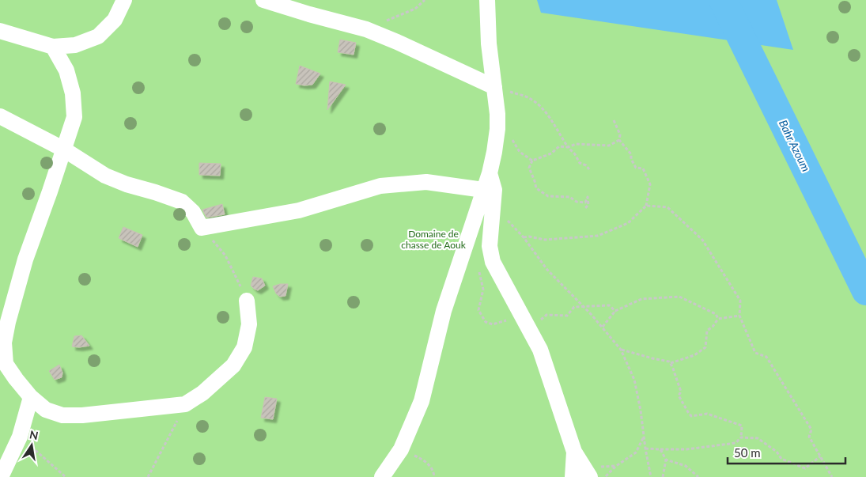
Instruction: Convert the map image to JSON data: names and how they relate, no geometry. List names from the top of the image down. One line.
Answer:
{"water":["Bahr Azoum"],"parks":["Domaine de chasse de Aouk"],"scale_bar":"50 m","north":"top"}
